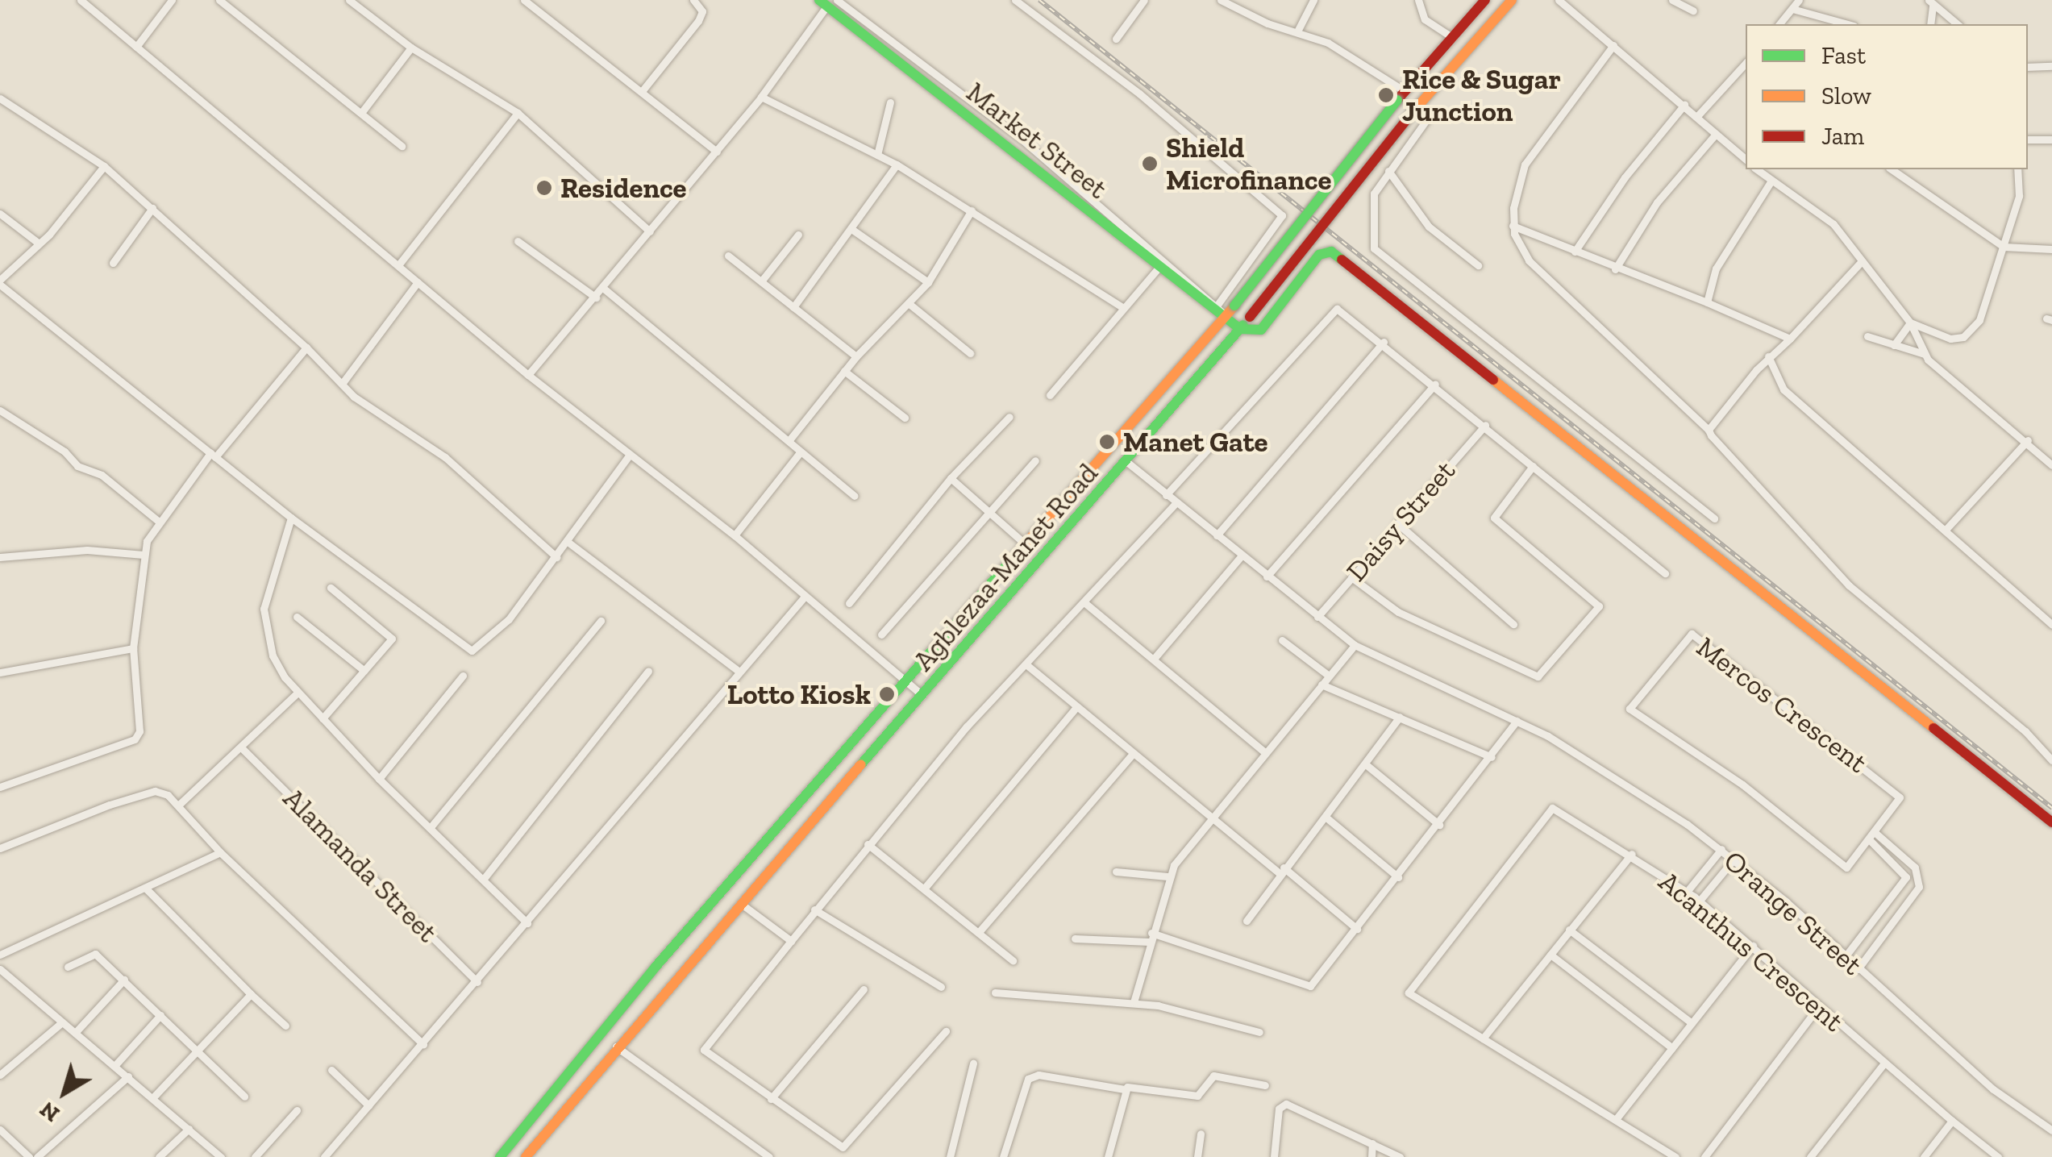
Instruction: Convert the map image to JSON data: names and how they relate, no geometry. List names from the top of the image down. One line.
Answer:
{"streets":{"main road":["Market Street","Agblezaa-Manet Road"],"street":["Daisy Street","Mercos Crescent","Alamanda Street","Orange Street","Acanthus Crescent"]},"crossings":[["Market Street","Agblezaa-Manet Road"],["Daisy Street","Orange Street"],["Agblezaa-Manet Road","Orange Street"]],"places":["Rice & Sugar Junction","Shield Microfinance","Residence","Manet Gate","Lotto Kiosk"],"legend":["Fast","Slow","Jam"],"north":"bottom left"}
